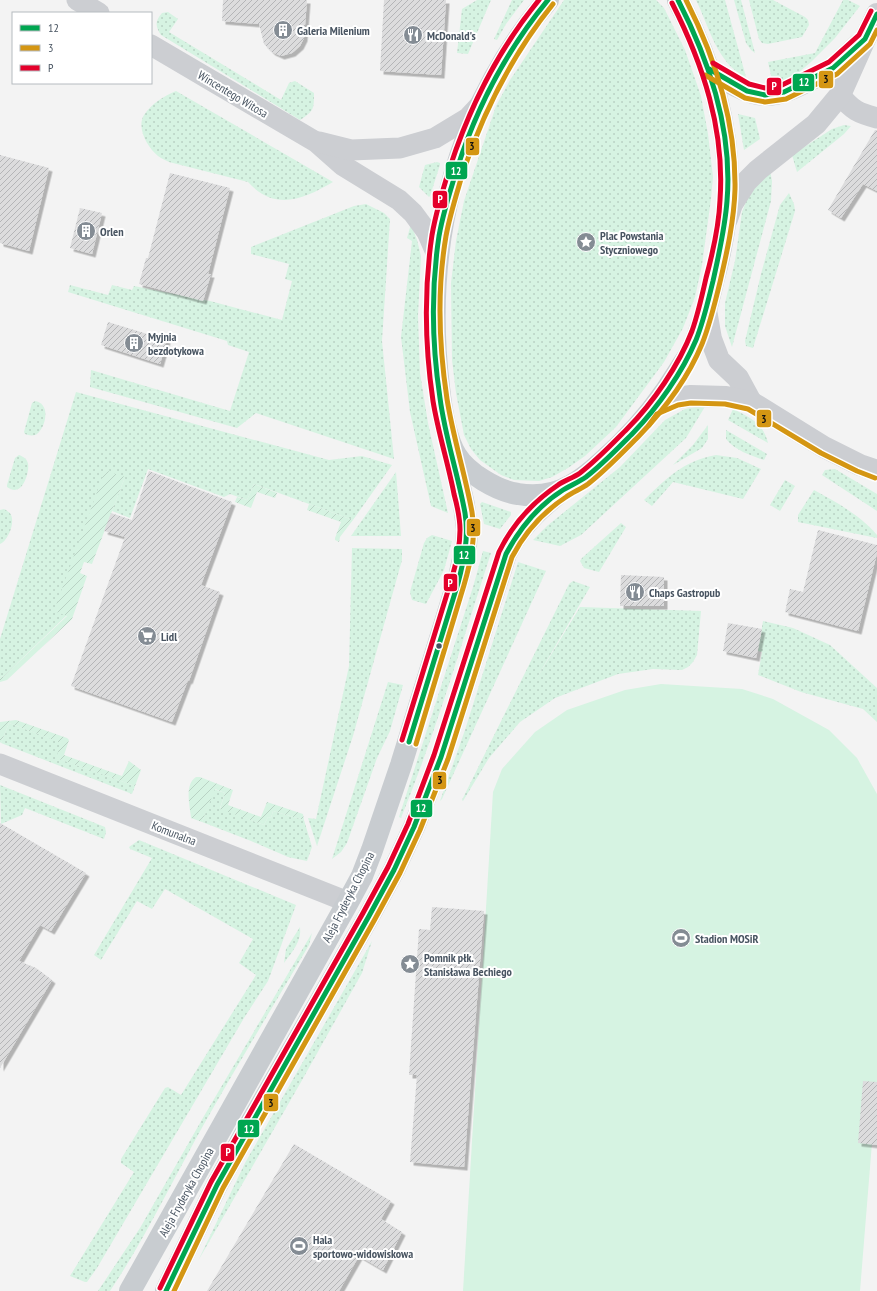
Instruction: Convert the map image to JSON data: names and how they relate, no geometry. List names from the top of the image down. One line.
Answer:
{"streets":{"main road":["Aleja Fryderyka Chopina"],"street":["Wincentego Witosa","Komunalna"]},"crossings":[["Komunalna","Aleja Fryderyka Chopina"]],"places":{"building":["Galeria Milenium","Orlen","Myjnia bezdotykowa"],"restaurant":["McDonald's","Chaps Gastropub"],"place":["Plac Powstania Styczniowego","Pomnik płk. Stanisława Bechiego"],"supermarket":["Lidl"],"sports":["Stadion MOSiR","Hala sportowo-widowiskowa"]},"lines":["transit line 12","transit line 3","transit line P"],"legend":["12","3","P"]}
